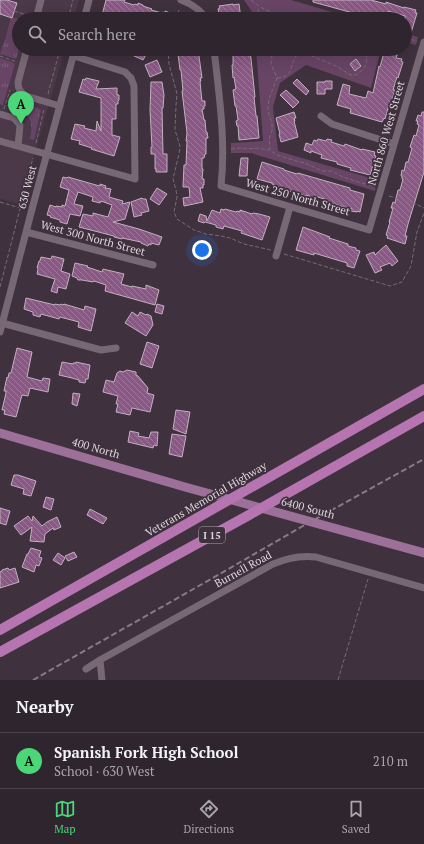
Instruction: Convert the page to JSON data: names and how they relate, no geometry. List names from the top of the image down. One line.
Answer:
{"streets":{"highway":["Veterans Memorial Highway","I 15"],"main road":["400 North","6400 South"],"street":["North 860 West Street","630 West","West 250 North Street","West 300 North Street","Burnell Road"]},"crossings":[["North 860 West Street","West 250 North Street"],["630 West","West 300 North Street"],["400 North","6400 South"]],"page":{"search":"Search here","pins":"A","heading":"Nearby","list":[{"mark":"A","name":"Spanish Fork High School","note":"School · 630 West","value":"210 m"}],"nav":["Map","Directions","Saved"]}}
